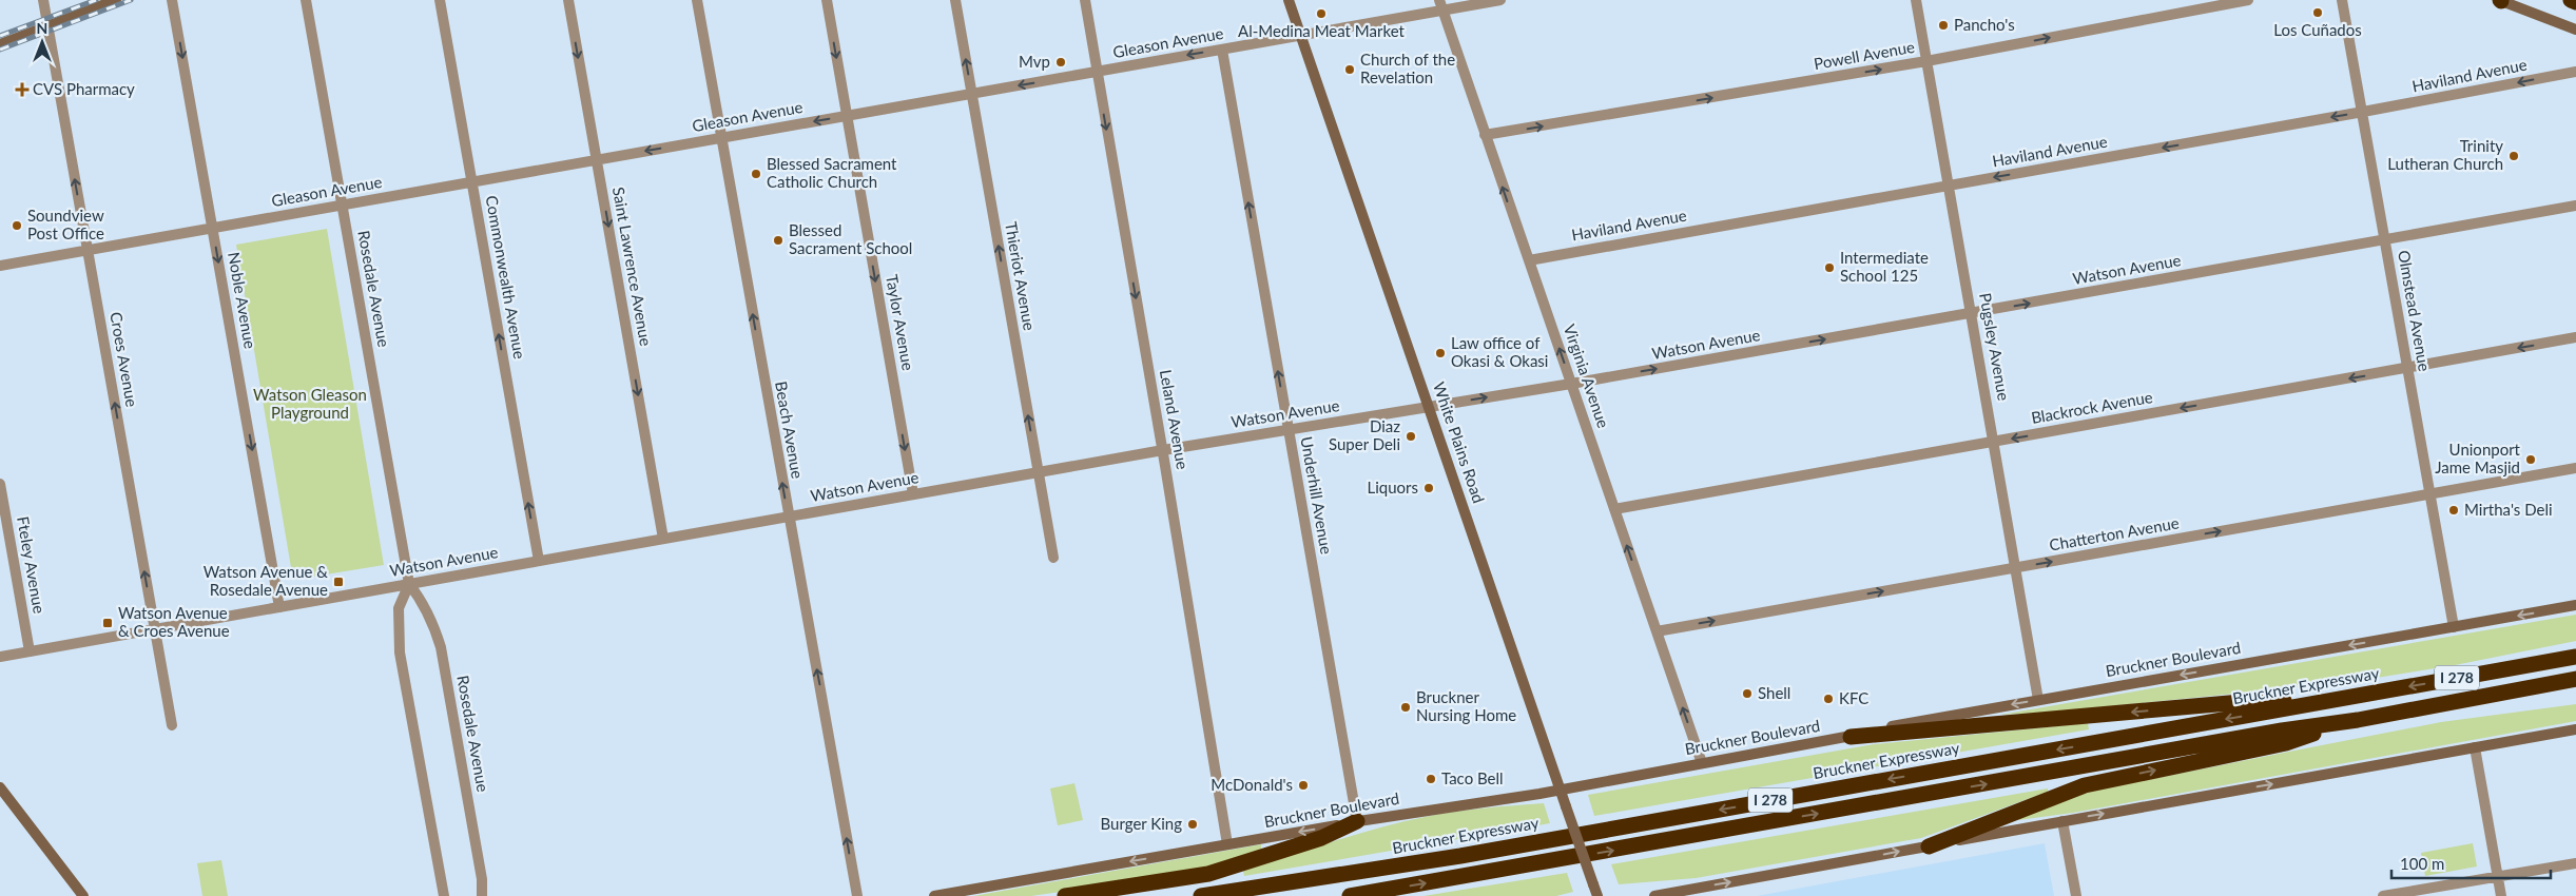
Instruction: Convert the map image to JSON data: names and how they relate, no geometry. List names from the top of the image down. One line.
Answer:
{"streets":{"highway":["I 278","Bruckner Expressway"],"main road":["White Plains Road","Bruckner Boulevard"],"street":["Gleason Avenue","Powell Avenue","Haviland Avenue","Saint Lawrence Avenue","Watson Avenue","Thieriot Avenue","Commonwealth Avenue","Rosedale Avenue","Noble Avenue","Olmstead Avenue","Taylor Avenue","Pugsley Avenue","Croes Avenue","Virginia Avenue","Blackrock Avenue","Leland Avenue","Beach Avenue","Underhill Avenue","Chatterton Avenue","Fteley Avenue"]},"crossings":[["Gleason Avenue","Saint Lawrence Avenue"],["Gleason Avenue","Thieriot Avenue"],["Gleason Avenue","Commonwealth Avenue"],["Gleason Avenue","Rosedale Avenue"],["Gleason Avenue","Noble Avenue"],["Gleason Avenue","Taylor Avenue"],["Gleason Avenue","Croes Avenue"],["Gleason Avenue","Virginia Avenue"],["Gleason Avenue","Leland Avenue"],["Gleason Avenue","Beach Avenue"],["Gleason Avenue","White Plains Road"],["Gleason Avenue","Underhill Avenue"],["Powell Avenue","Pugsley Avenue"],["Powell Avenue","Virginia Avenue"],["Haviland Avenue","Olmstead Avenue"],["Haviland Avenue","Pugsley Avenue"],["Haviland Avenue","Virginia Avenue"],["Saint Lawrence Avenue","Watson Avenue"],["Watson Avenue","Thieriot Avenue"],["Watson Avenue","Commonwealth Avenue"],["Watson Avenue","Rosedale Avenue"],["Watson Avenue","Noble Avenue"],["Watson Avenue","Olmstead Avenue"],["Watson Avenue","Taylor Avenue"],["Watson Avenue","Pugsley Avenue"],["Watson Avenue","Croes Avenue"],["Watson Avenue","Virginia Avenue"],["Watson Avenue","Leland Avenue"],["Watson Avenue","Beach Avenue"],["Watson Avenue","White Plains Road"],["Watson Avenue","Underhill Avenue"],["Watson Avenue","Fteley Avenue"],["Olmstead Avenue","Blackrock Avenue"],["Olmstead Avenue","Chatterton Avenue"],["Olmstead Avenue","Bruckner Boulevard"],["Pugsley Avenue","Blackrock Avenue"],["Pugsley Avenue","Chatterton Avenue"],["Pugsley Avenue","Bruckner Boulevard"],["Virginia Avenue","Blackrock Avenue"],["Virginia Avenue","Chatterton Avenue"],["Virginia Avenue","Bruckner Boulevard"],["Leland Avenue","Bruckner Boulevard"],["White Plains Road","Bruckner Boulevard"],["Underhill Avenue","Bruckner Boulevard"]],"one_way":["Powell Avenue","Haviland Avenue","Saint Lawrence Avenue","Watson Avenue","Thieriot Avenue","Commonwealth Avenue","Noble Avenue","Taylor Avenue","Croes Avenue","Virginia Avenue","Blackrock Avenue","Leland Avenue","Beach Avenue","Underhill Avenue","Chatterton Avenue","Bruckner Boulevard"],"parks":["Watson Gleason Playground"],"places":{"other":["Los Cuñados","Al-Medina Meat Market","Pancho's","Mvp","Church of the Revelation","Trinity Lutheran Church","Blessed Sacrament Catholic Church","Soundview Post Office","Blessed Sacrament School","Intermediate School 125","Law office of Okasi & Okasi","Diaz Super Deli","Unionport Jame Masjid","Liquors","Mirtha's Deli","Shell","KFC","Bruckner Nursing Home","Taco Bell","McDonald's","Burger King"],"health":["CVS Pharmacy"],"transit":["Watson Avenue & Rosedale Avenue","Watson Avenue & Croes Avenue"]},"scale_bar":"100 m","north":"top"}
